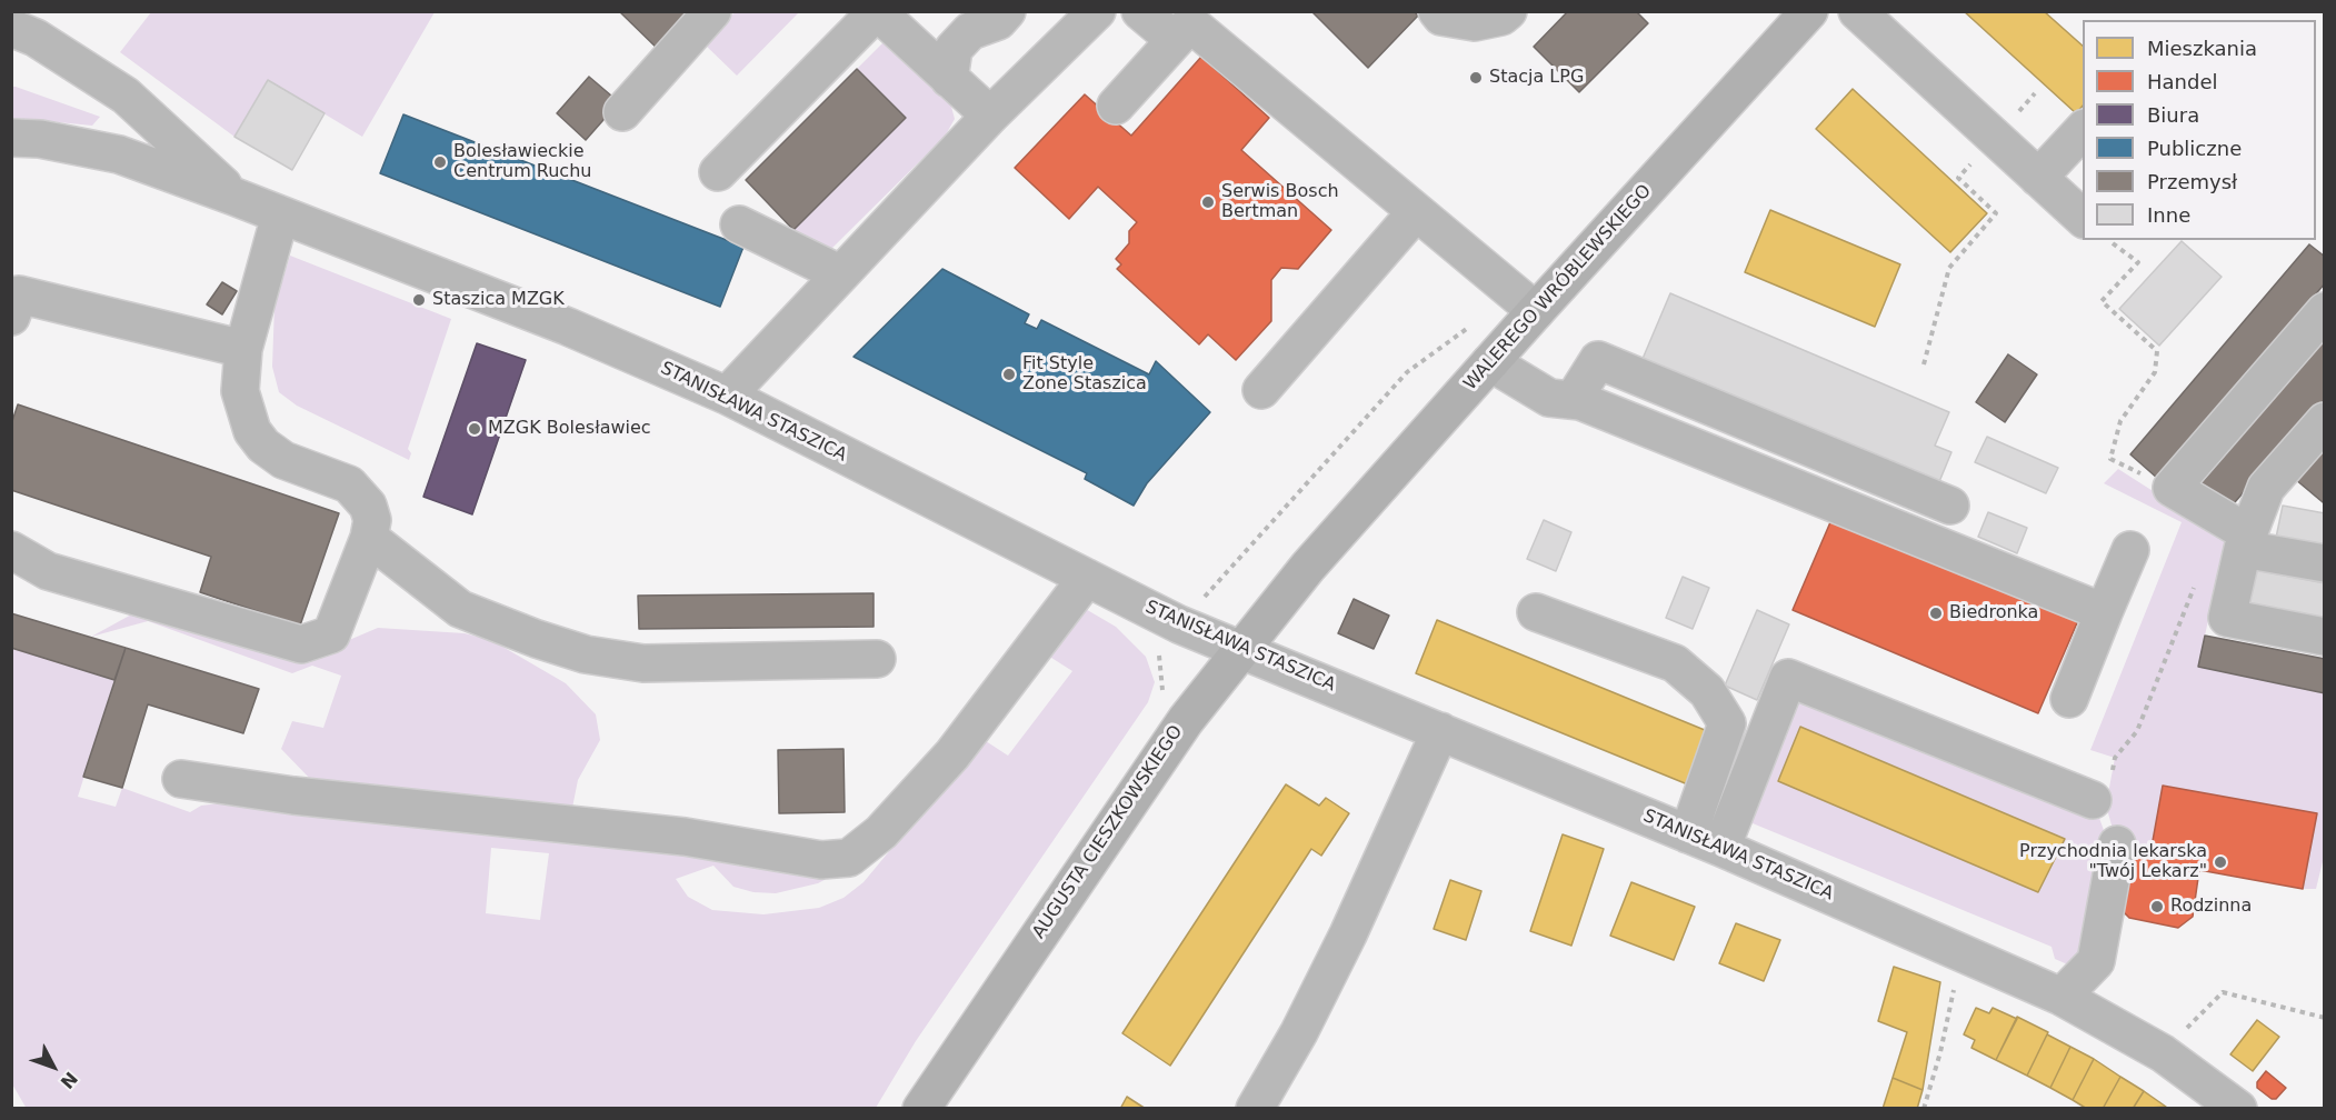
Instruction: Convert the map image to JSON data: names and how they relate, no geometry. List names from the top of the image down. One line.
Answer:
{"streets":{"main road":["WALEREGO WRÓBLEWSKIEGO","AUGUSTA CIESZKOWSKIEGO"],"street":["STANISŁAWA STASZICA"]},"crossings":[["WALEREGO WRÓBLEWSKIEGO","AUGUSTA CIESZKOWSKIEGO"],["STANISŁAWA STASZICA","AUGUSTA CIESZKOWSKIEGO"]],"places":["Stacja LPG","Bolesławieckie Centrum Ruchu","Serwis Bosch Bertman","Staszica MZGK","Fit Style Zone Staszica","MZGK Bolesławiec","Biedronka","Przychodnia lekarska \"Twój Lekarz\"","Rodzinna"],"legend":["Mieszkania","Handel","Biura","Publiczne","Przemysł","Inne"],"north":"bottom right"}
